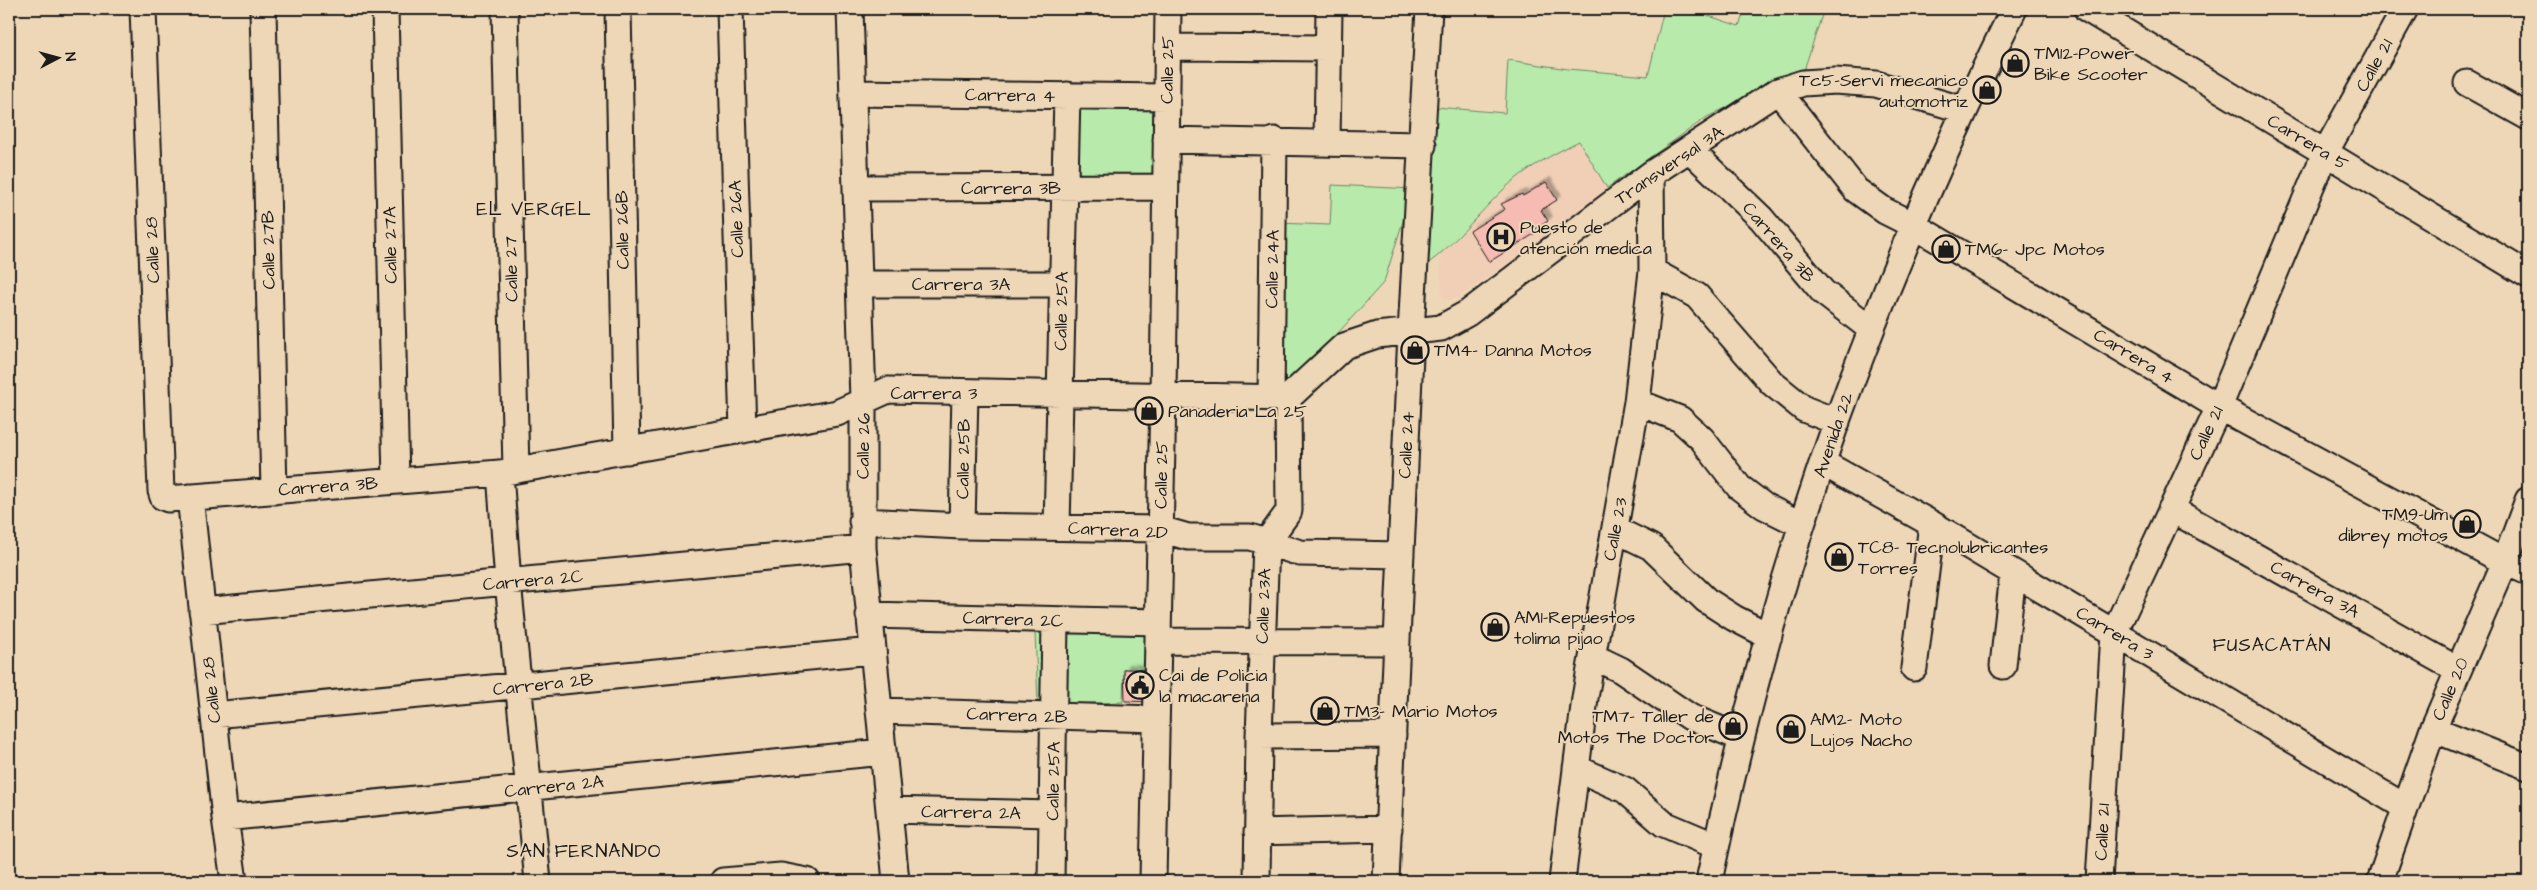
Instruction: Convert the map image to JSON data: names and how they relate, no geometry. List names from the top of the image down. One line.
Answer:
{"streets":{"street":["Calle 21","Calle 25","Carrera 4","Carrera 5","Transversal 3A","Carrera 3B","Calle 26A","Calle 26B","Calle 27A","Calle 28","Calle 27B","Calle 27","Calle 24A","Carrera 3A","Calle 25A","Carrera 3","Avenida 22","Calle 24","Calle 26","Calle 25B","Calle 23","Carrera 2D","Carrera 2C","Calle 23A","Carrera 2B","Calle 20","Carrera 2A"]},"crossings":[["Calle 21","Carrera 4"],["Calle 21","Carrera 5"],["Calle 21","Carrera 3A"],["Calle 21","Carrera 3"],["Calle 25","Carrera 4"],["Calle 25","Carrera 3B"],["Calle 25","Carrera 3"],["Calle 25","Carrera 2D"],["Calle 25","Carrera 2C"],["Calle 25","Carrera 2B"],["Carrera 4","Transversal 3A"],["Carrera 4","Calle 25A"],["Carrera 4","Avenida 22"],["Carrera 4","Calle 26"],["Carrera 4","Calle 20"],["Transversal 3A","Carrera 3B"],["Transversal 3A","Avenida 22"],["Transversal 3A","Calle 24"],["Transversal 3A","Calle 23"],["Carrera 3B","Calle 27A"],["Carrera 3B","Calle 28"],["Carrera 3B","Calle 27B"],["Carrera 3B","Calle 27"],["Carrera 3B","Calle 25A"],["Carrera 3B","Carrera 3"],["Carrera 3B","Avenida 22"],["Carrera 3B","Calle 26"],["Calle 26A","Carrera 3"],["Calle 26B","Carrera 3"],["Calle 28","Carrera 2C"],["Calle 28","Carrera 2B"],["Calle 28","Carrera 2A"],["Calle 27","Carrera 3"],["Calle 27","Carrera 2C"],["Calle 27","Carrera 2B"],["Calle 27","Carrera 2A"],["Calle 24A","Carrera 3"],["Calle 24A","Calle 23A"],["Carrera 3A","Calle 25A"],["Carrera 3A","Calle 26"],["Carrera 3A","Calle 20"],["Calle 25A","Carrera 3"],["Calle 25A","Carrera 2D"],["Calle 25A","Carrera 2C"],["Calle 25A","Carrera 2B"],["Calle 25A","Carrera 2A"],["Carrera 3","Avenida 22"],["Carrera 3","Calle 26"],["Carrera 3","Calle 25B"],["Carrera 3","Calle 23A"],["Carrera 3","Calle 20"],["Calle 24","Carrera 2D"],["Calle 24","Carrera 2C"],["Calle 26","Carrera 2D"],["Calle 26","Carrera 2C"],["Calle 26","Carrera 2B"],["Calle 26","Carrera 2A"],["Calle 25B","Carrera 2D"],["Carrera 2D","Calle 23A"],["Carrera 2C","Calle 23A"]],"districts":["EL VERGEL","FUSACATÁN","SAN FERNANDO"],"places":{"shop":["TM12-Power Bike Scooter","Tc5-Servi mecanico automotriz","TM6- Jpc Motos","TM4- Danna Motos","Panaderia La 25","TM9-Um dibrey motos","TC8- Tecnolubricantes Torres","AM1-Repuestos tolima pijao","TM3- Mario Motos","TM7- Taller de Motos The Doctor","AM2- Moto Lujos Nacho"],"hospital":["Puesto de atención medica"],"public building":["Cai de Policia la macarena"]},"north":"right"}
